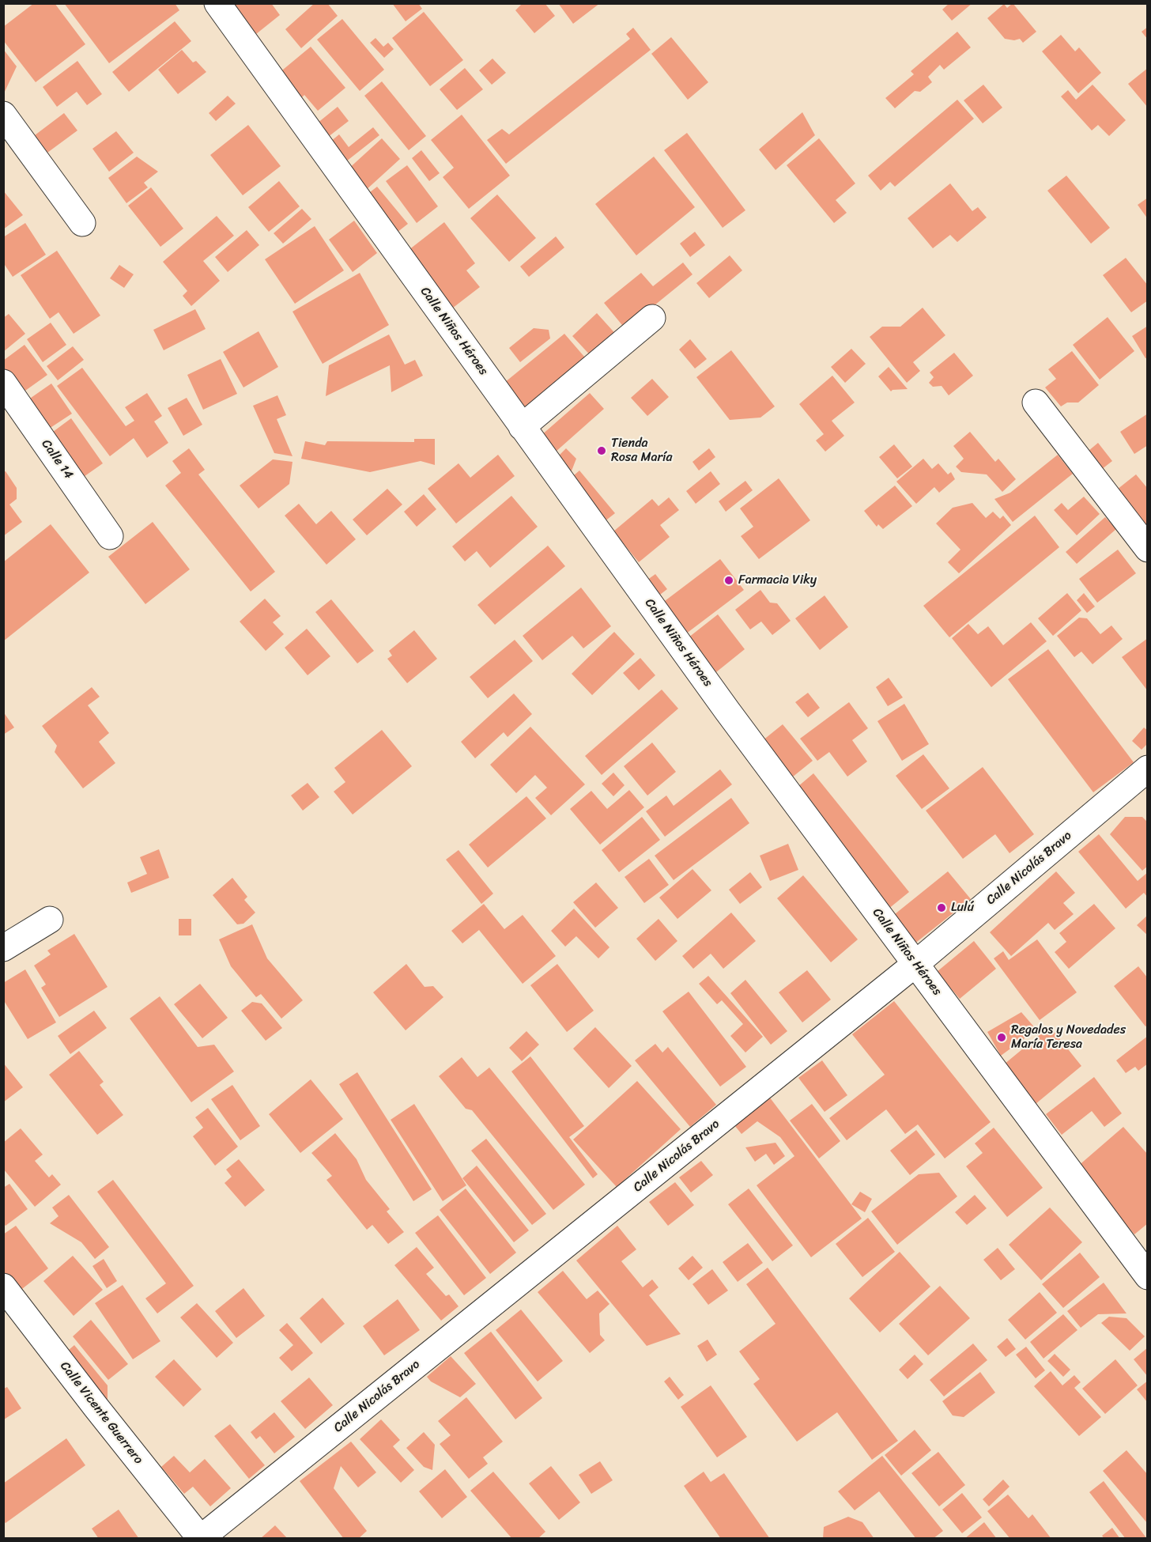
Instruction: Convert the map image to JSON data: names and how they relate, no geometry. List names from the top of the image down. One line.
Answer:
{"streets":{"street":["Calle Niños Héroes","Calle 14","Calle Nicolás Bravo","Calle Vicente Guerrero"]},"crossings":[["Calle Niños Héroes","Calle Nicolás Bravo"],["Calle Nicolás Bravo","Calle Vicente Guerrero"]],"places":["Tienda Rosa María","Farmacia Viky","Lulú","Regalos y Novedades María Teresa"]}
